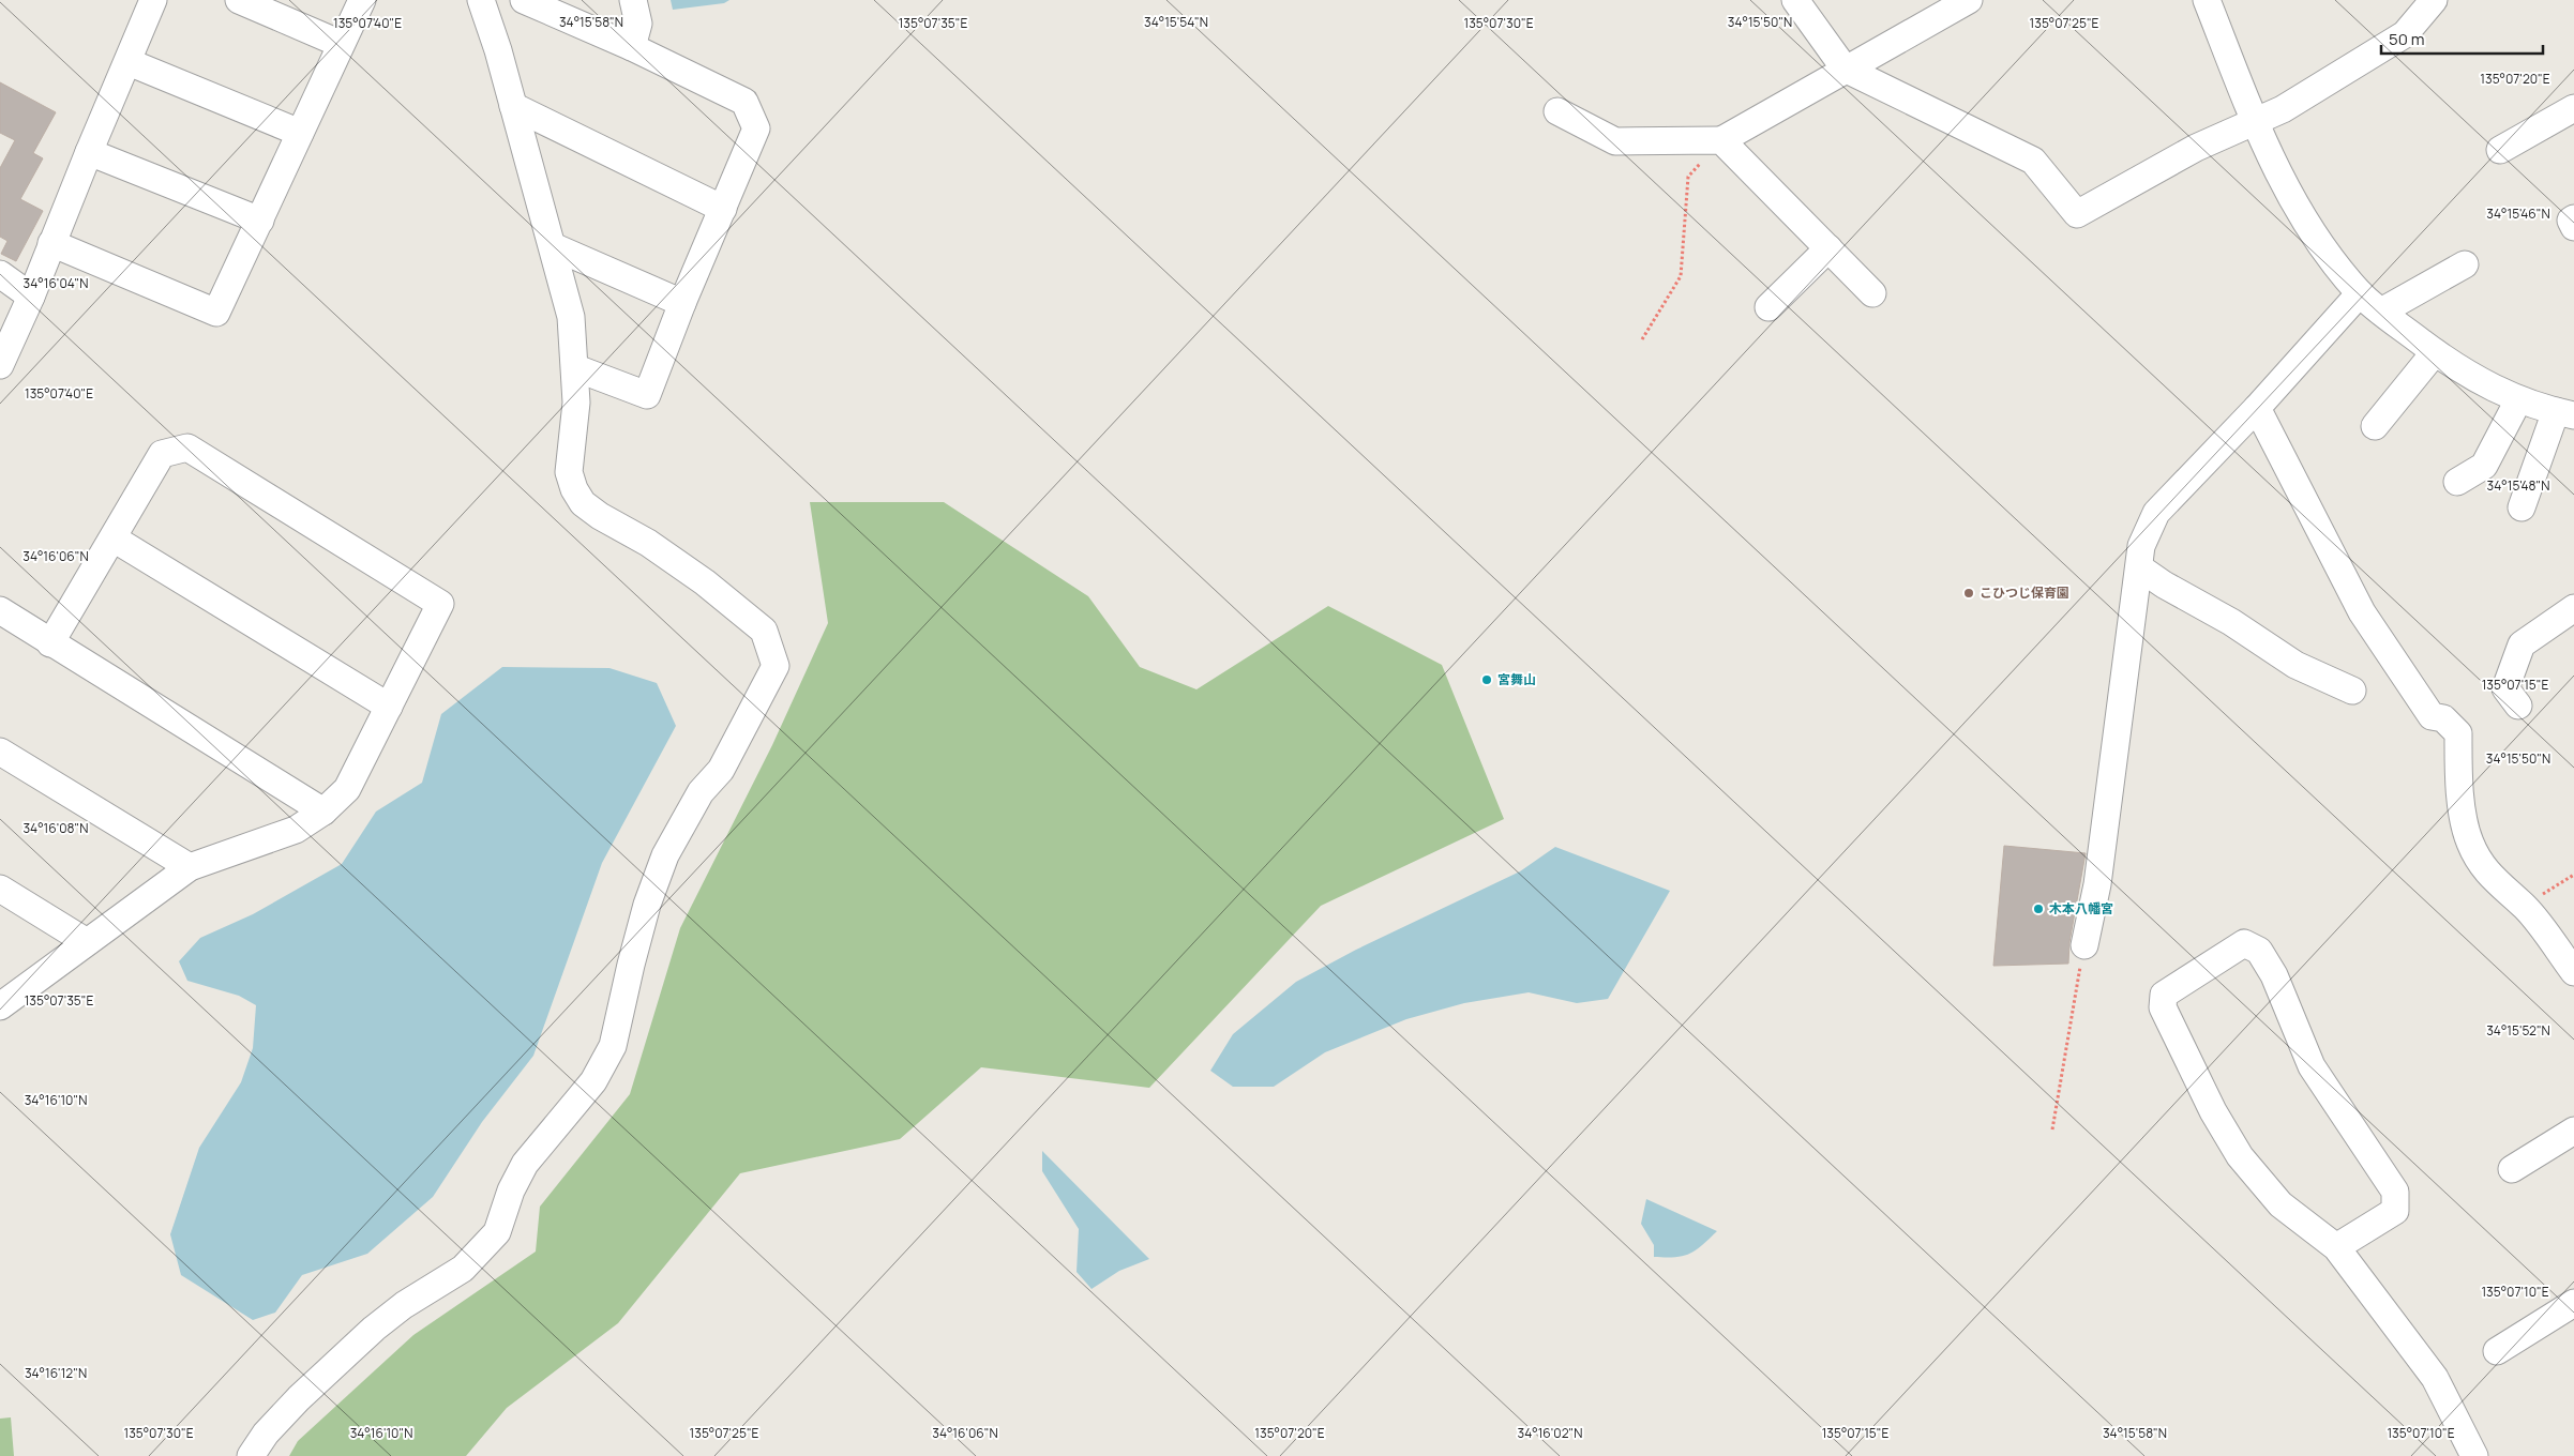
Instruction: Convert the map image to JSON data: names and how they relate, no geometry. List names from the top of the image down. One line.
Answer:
{"places":["こひつじ保育園","宮舞山","木本八幡宮"],"scale_bar":"50 m","coordinates":["34°15'50\"N","34°15'58\"N","34°15'54\"N","135°07'25\"E","135°07'40\"E","135°07'35\"E","135°07'30\"E","135°07'20\"E","34°15'46\"N","34°16'04\"N","34°15'48\"N","34°16'06\"N","135°07'15\"E","34°16'08\"N","34°15'52\"N","34°16'10\"N","135°07'10\"E","34°16'12\"N","34°16'02\"N"]}
